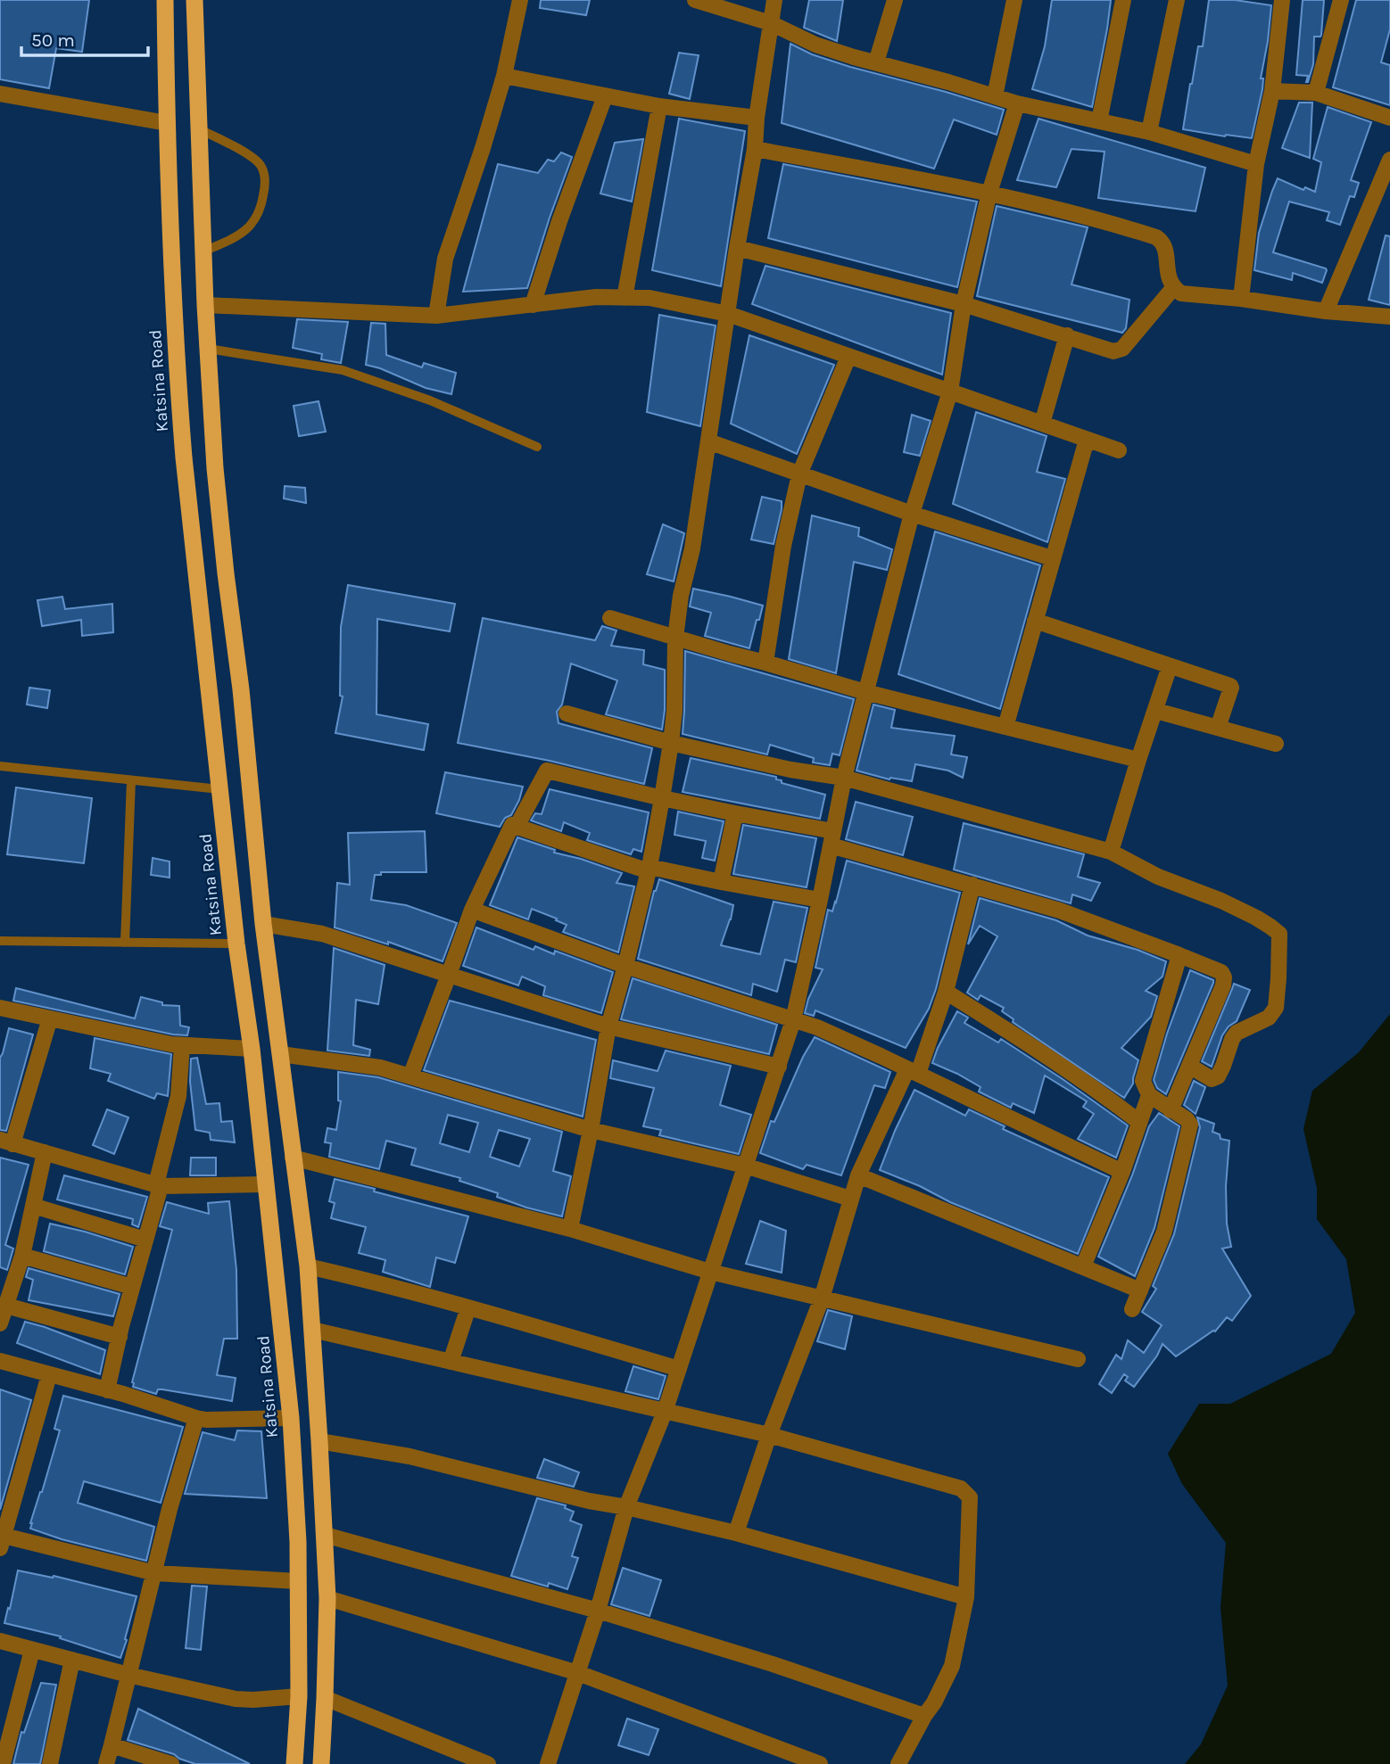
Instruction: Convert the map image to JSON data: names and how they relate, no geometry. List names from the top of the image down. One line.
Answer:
{"streets":{"highway":["Katsina Road"]},"scale_bar":"50 m"}
